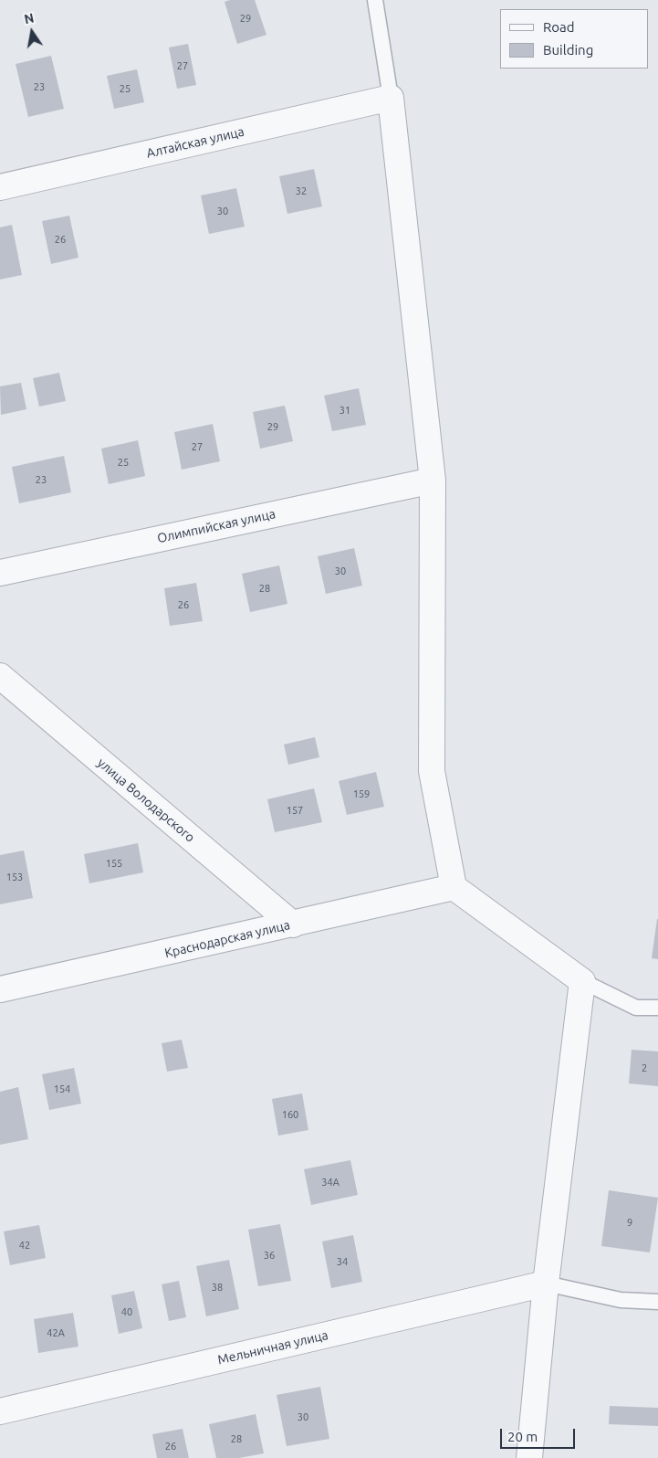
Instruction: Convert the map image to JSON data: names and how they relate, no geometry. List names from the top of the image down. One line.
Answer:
{"streets":{"street":["Алтайская улица","Олимпийская улица","улица Володарского","Краснодарская улица","Мельничная улица"]},"crossings":[["улица Володарского","Краснодарская улица"]],"house_numbers":["29","27","23","25","32","30","26","31","29","27","25","23","30","28","26","159","157","155","153","2","154","160","34А","9","42","36","34","38","40","42А","30","28","26"],"legend":["Road","Building"],"scale_bar":"20 m","north":"top"}
